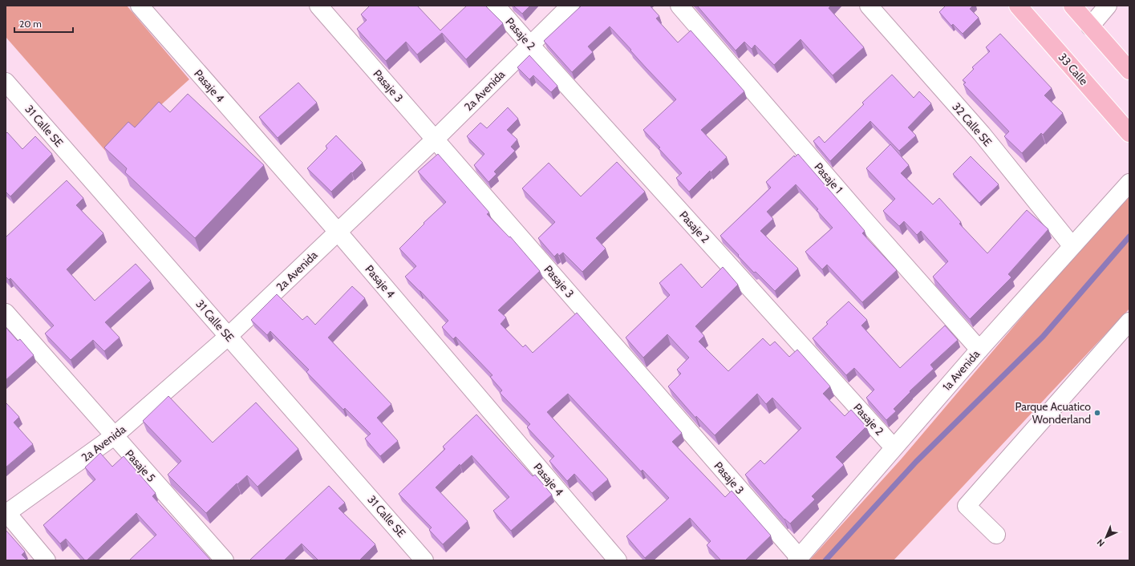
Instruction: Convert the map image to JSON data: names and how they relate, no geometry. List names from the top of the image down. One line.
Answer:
{"streets":{"main road":["33 Calle"],"street":["Pasaje 2","Pasaje 4","Pasaje 3","2a Avenida","32 Calle SE","31 Calle SE","Pasaje 1","1a Avenida","Pasaje 5"]},"crossings":[["Pasaje 2","2a Avenida"],["Pasaje 2","1a Avenida"],["Pasaje 4","2a Avenida"],["Pasaje 3","2a Avenida"],["Pasaje 3","1a Avenida"],["2a Avenida","31 Calle SE"],["2a Avenida","Pasaje 5"],["32 Calle SE","1a Avenida"],["Pasaje 1","1a Avenida"]],"places":["Parque Acuatico Wonderland"],"scale_bar":"20 m","north":"bottom left"}
